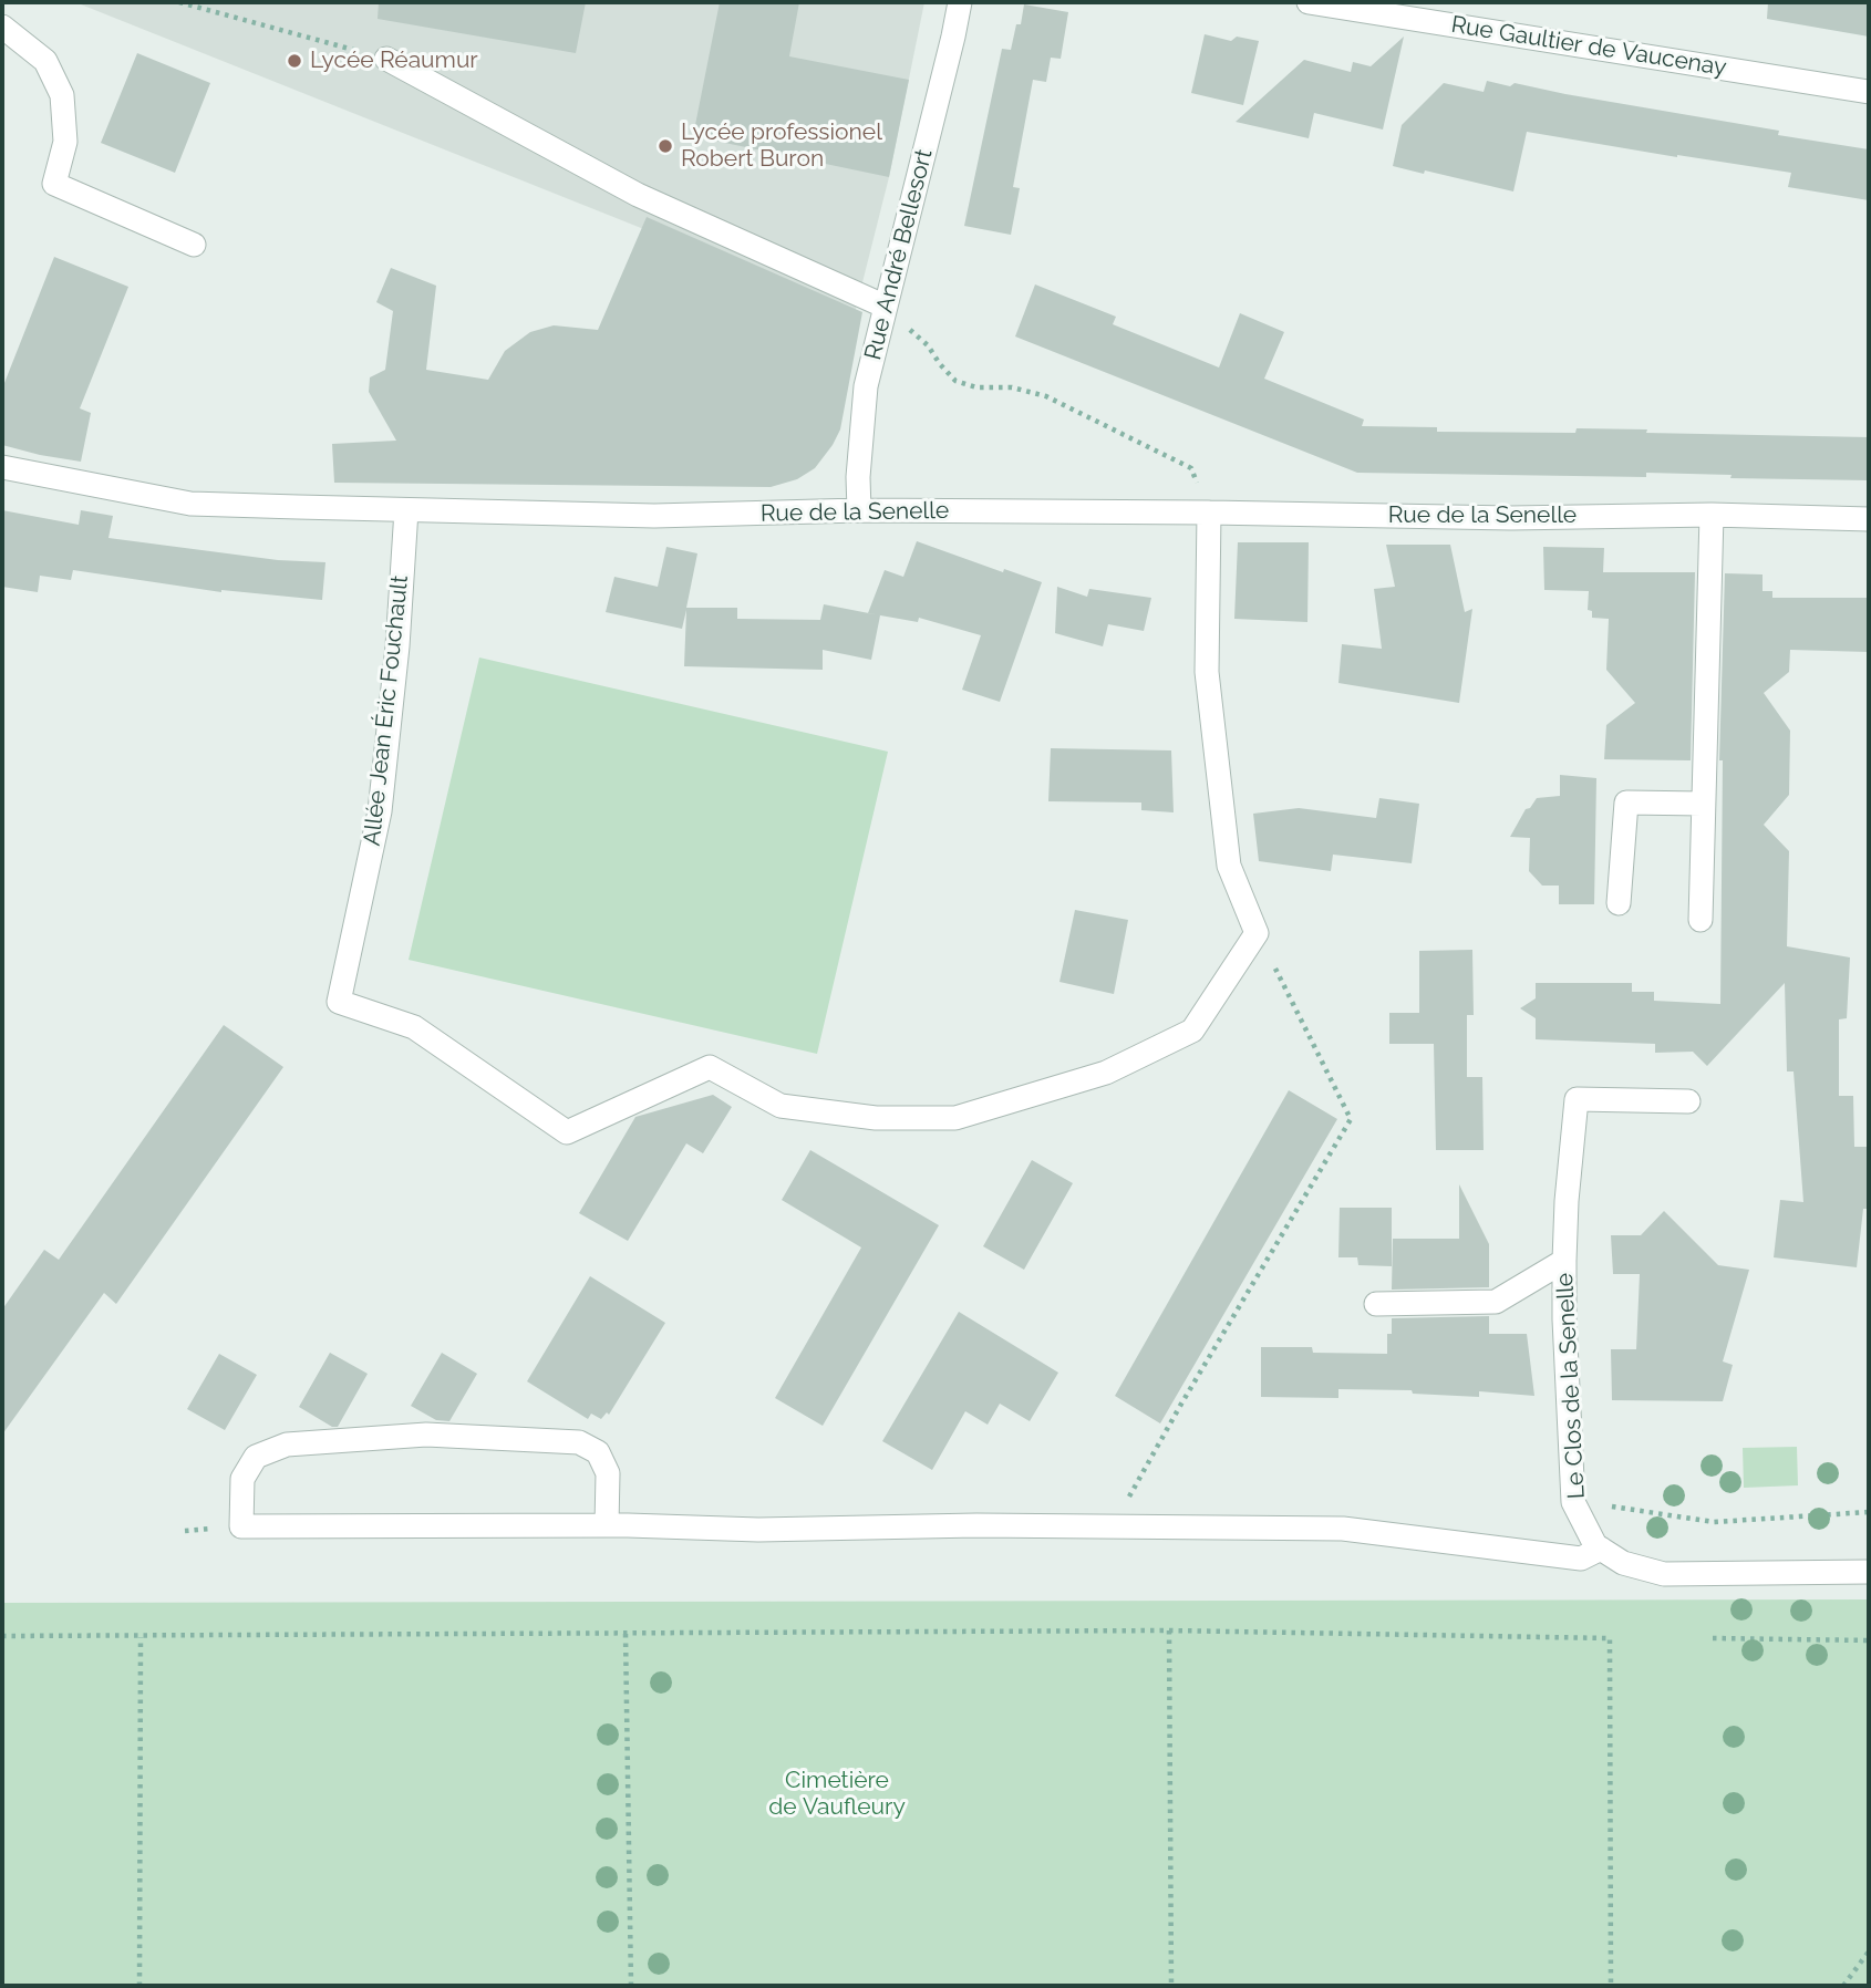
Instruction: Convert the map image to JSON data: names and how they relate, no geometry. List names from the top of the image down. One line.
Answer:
{"streets":{"street":["Rue Gaultier de Vaucenay","Rue André Bellesort","Rue de la Senelle","Allée Jean Éric Fouchault","Le Clos de la Senelle"]},"crossings":[["Rue André Bellesort","Rue de la Senelle"],["Rue de la Senelle","Allée Jean Éric Fouchault"]],"parks":["Cimetière de Vaufleury"],"places":["Lycée Réaumur","Lycée professionel Robert Buron"]}
